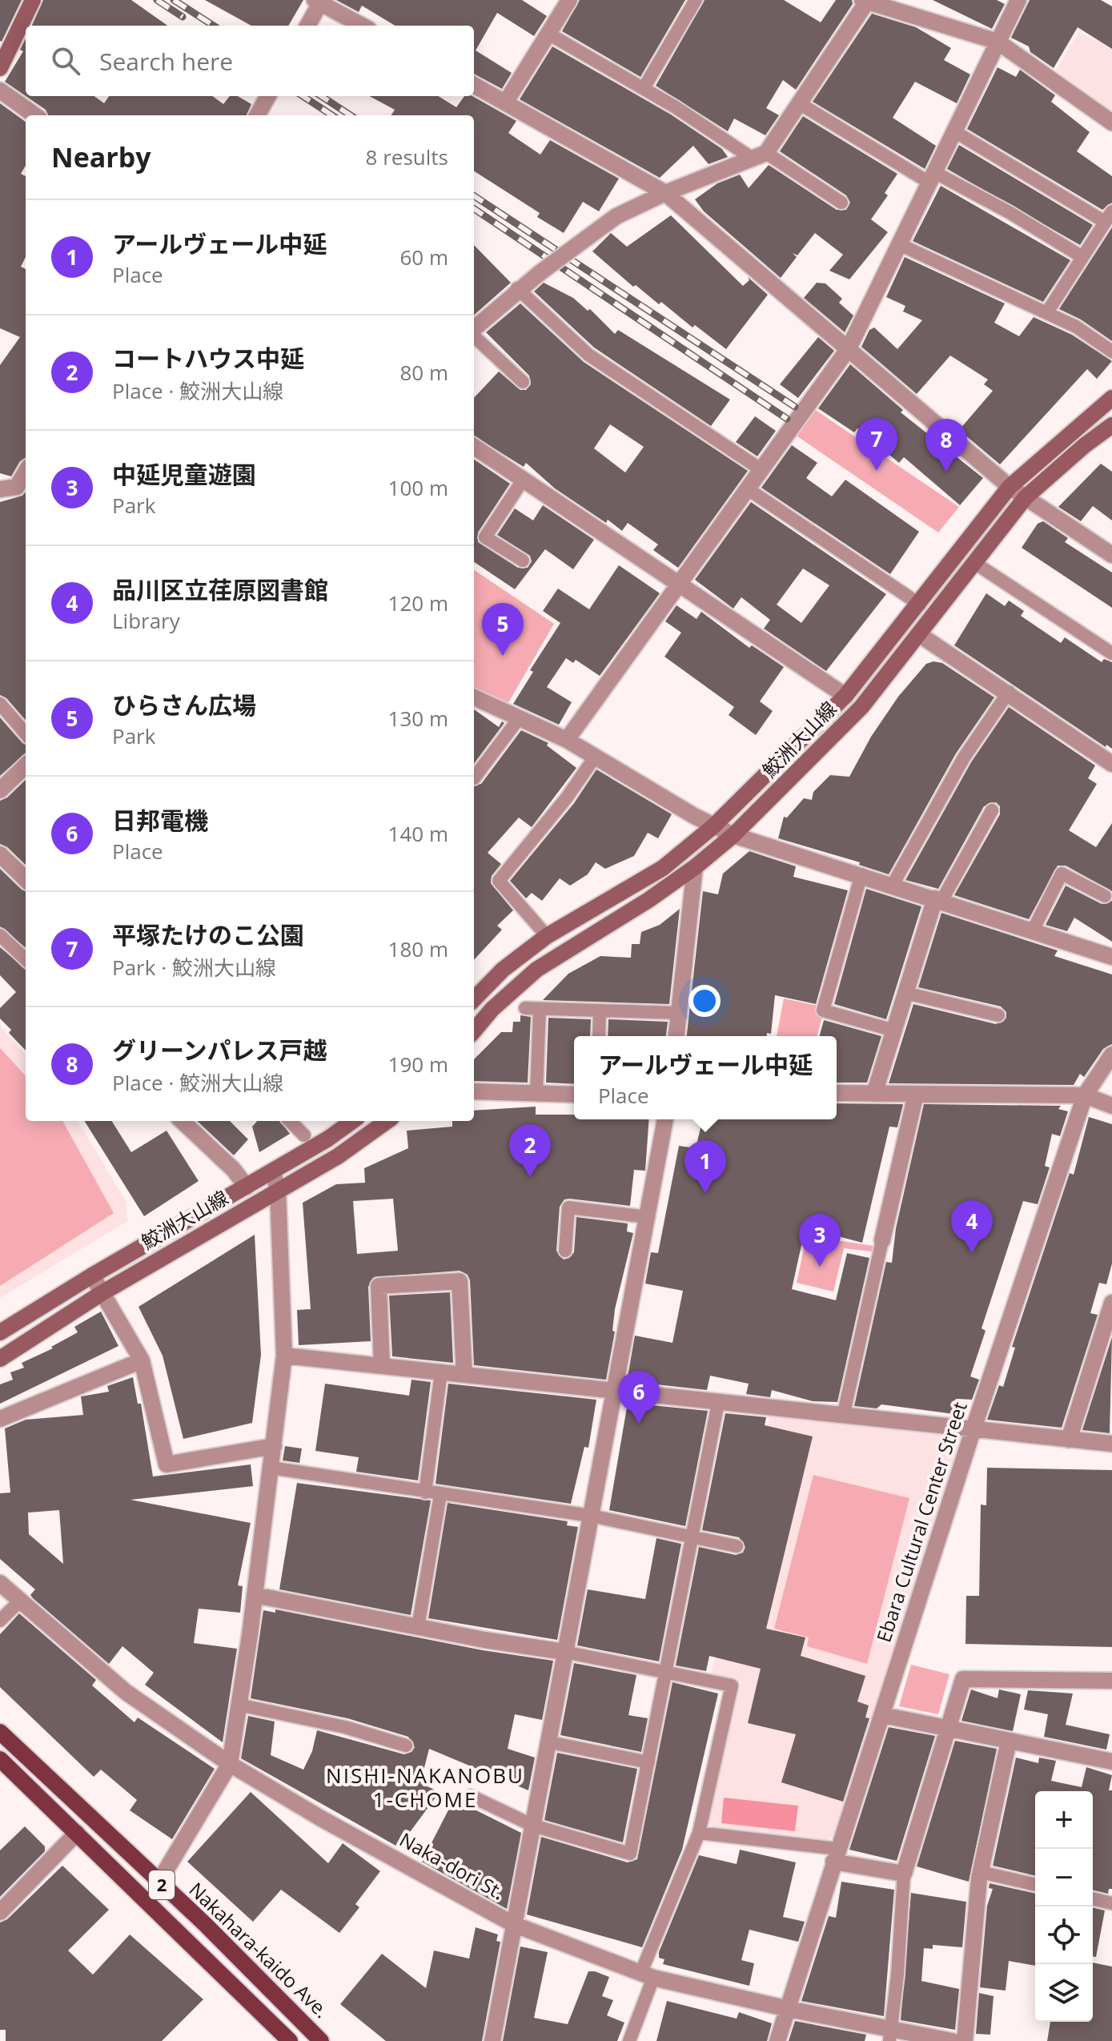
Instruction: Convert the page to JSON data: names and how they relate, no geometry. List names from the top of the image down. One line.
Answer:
{"streets":{"main road":["鮫洲大山線","2","Nakahara-kaido Ave."],"street":["Ebara Cultural Center Street","Naka-dori St."]},"crossings":[["Ebara Cultural Center Street","Naka-dori St."]],"districts":["NISHI-NAKANOBU 1-CHOME"],"page":{"search":"Search here","heading":["Nearby","8 results"],"list":[{"mark":"1","name":"アールヴェール中延","note":"Place","value":"60 m"},{"mark":"2","name":"コートハウス中延","note":"Place · 鮫洲大山線","value":"80 m"},{"mark":"3","name":"中延児童遊園","note":"Park","value":"100 m"},{"mark":"4","name":"品川区立荏原図書館","note":"Library","value":"120 m"},{"mark":"5","name":"ひらさん広場","note":"Park","value":"130 m"},{"mark":"6","name":"日邦電機","note":"Place","value":"140 m"},{"mark":"7","name":"平塚たけのこ公園","note":"Park · 鮫洲大山線","value":"180 m"},{"mark":"8","name":"グリーンパレス戸越","note":"Place · 鮫洲大山線","value":"190 m"}],"pins":["7","8","5","2","1","4","3","6"],"popup":["アールヴェール中延","Place"],"map_buttons":["+","−"]}}
